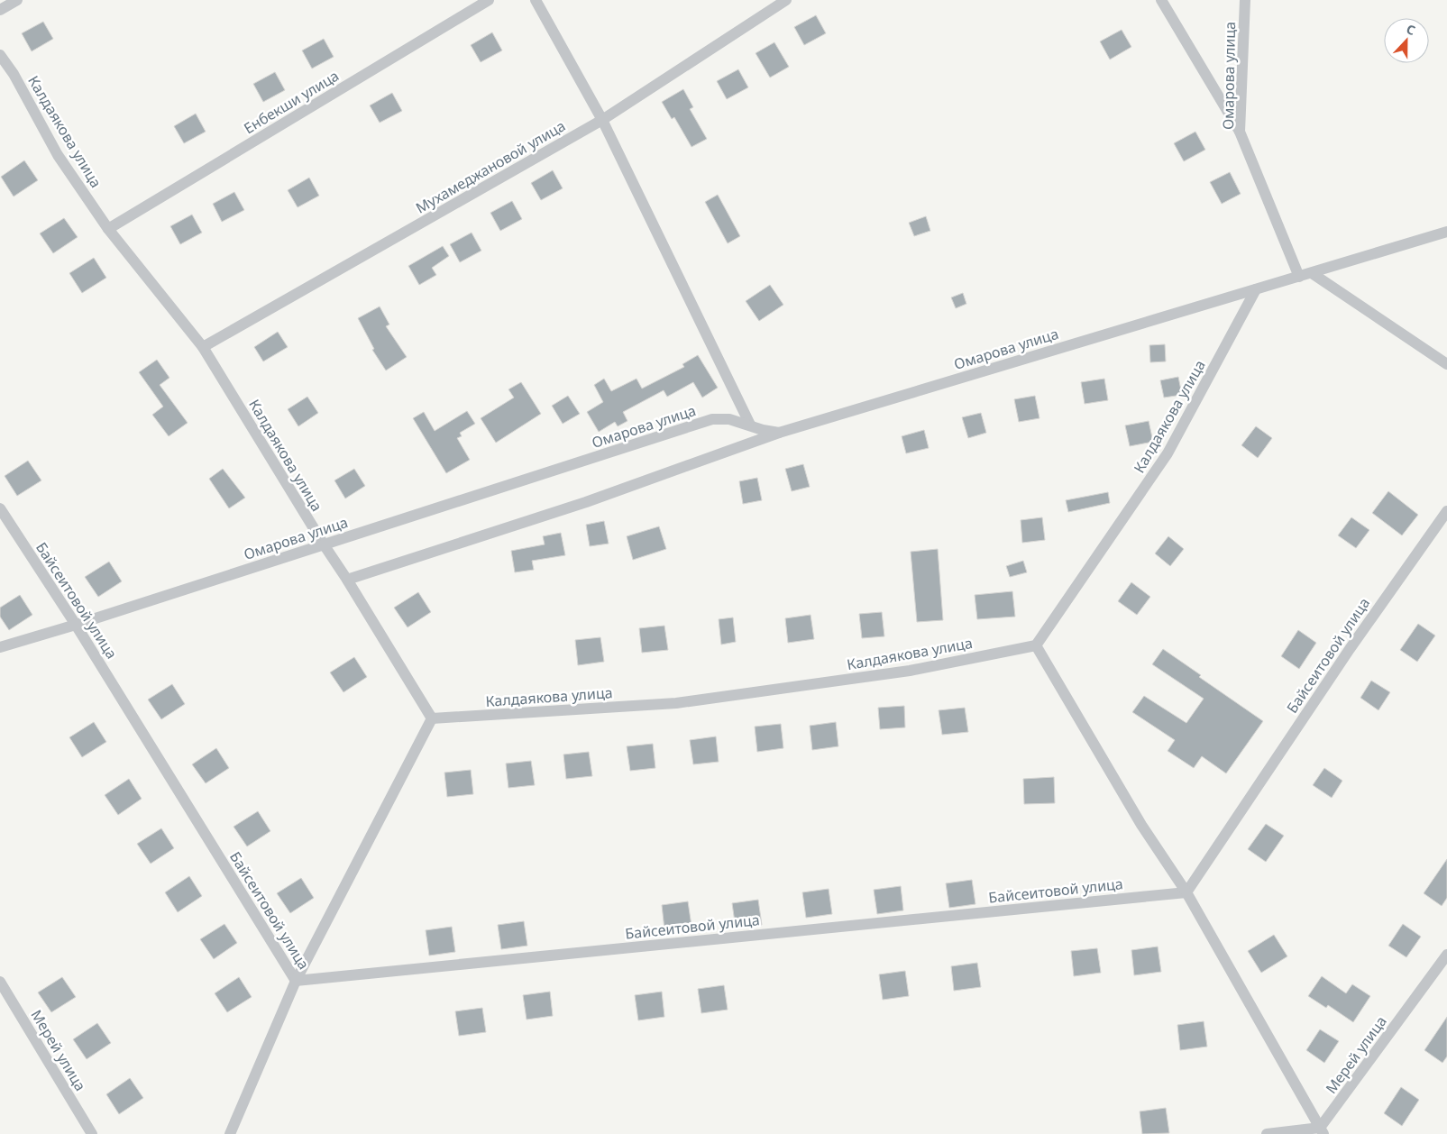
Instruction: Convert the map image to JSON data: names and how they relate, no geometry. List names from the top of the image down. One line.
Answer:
{"streets":{"street":["Омарова улица","Енбекши улица","Калдаякова улица","Мухамеджановой улица","Байсеитовой улица","Мерей улица"]},"crossings":[["Омарова улица","Калдаякова улица"],["Омарова улица","Байсеитовой улица"],["Енбекши улица","Калдаякова улица"],["Калдаякова улица","Мухамеджановой улица"]],"north":"top"}
